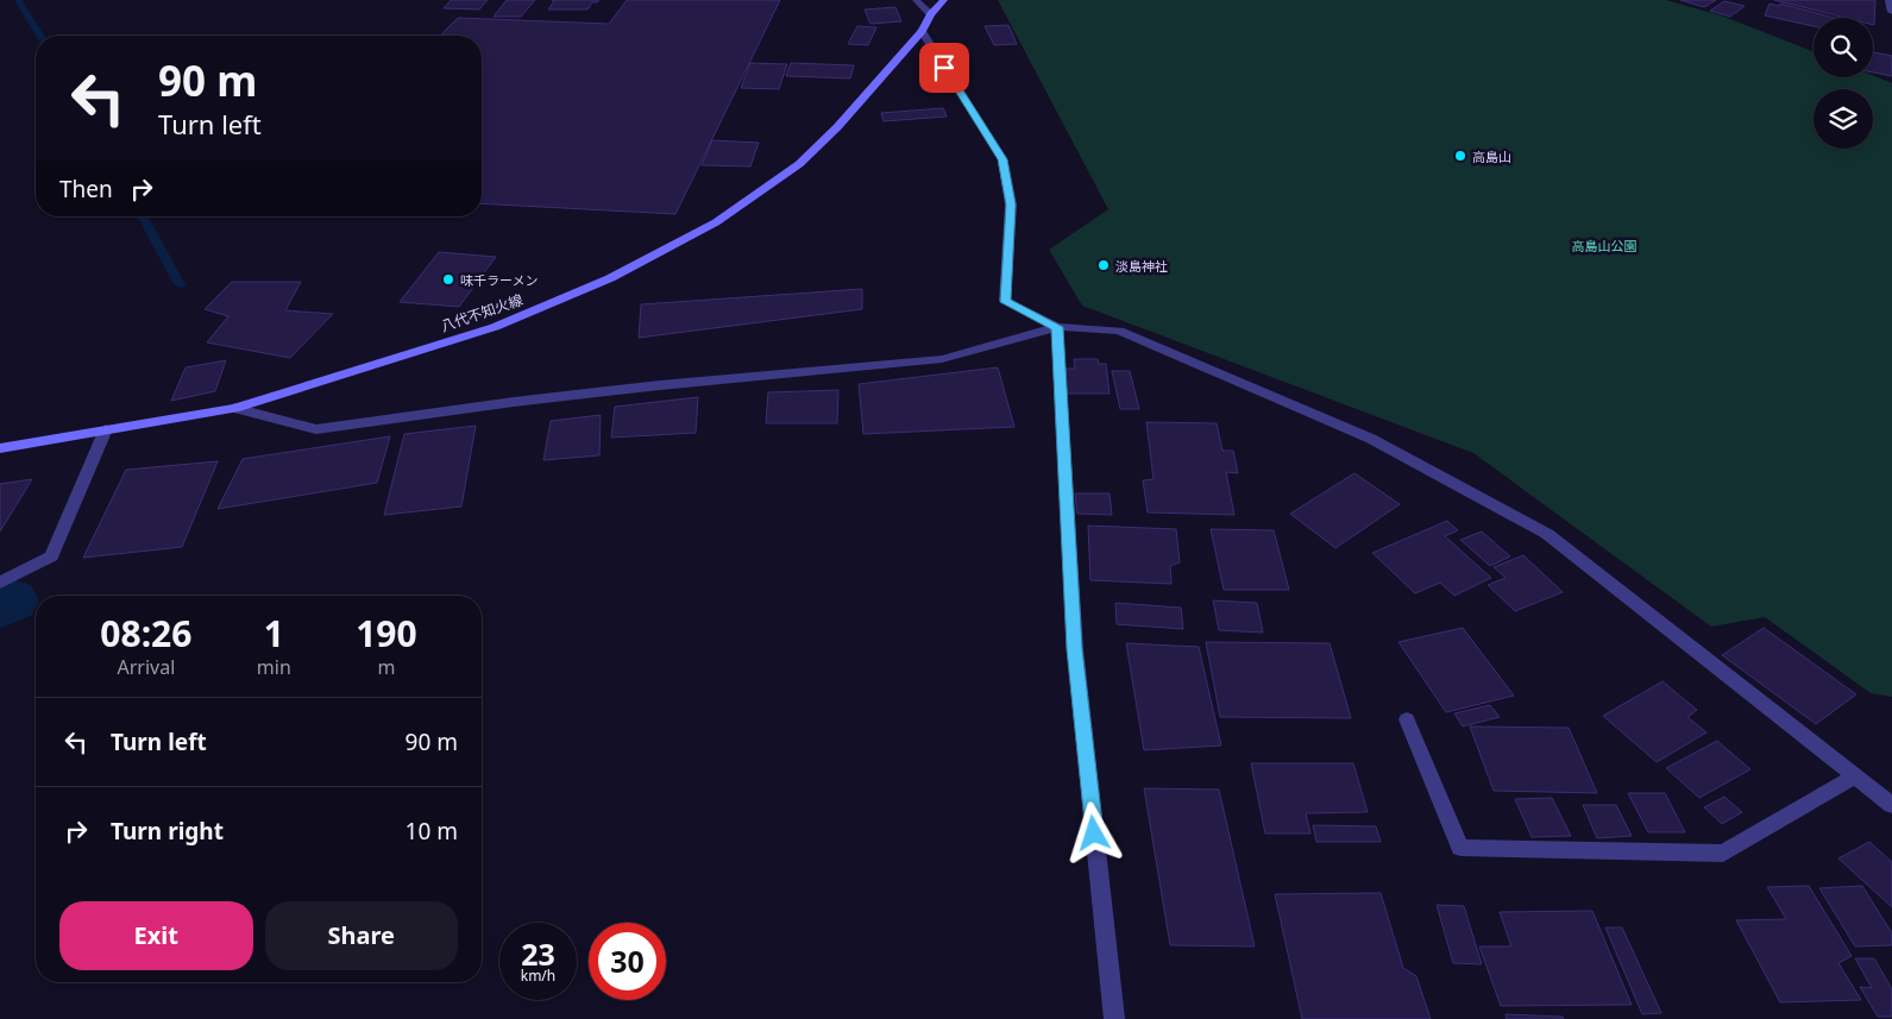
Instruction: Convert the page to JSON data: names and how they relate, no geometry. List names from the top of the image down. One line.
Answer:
{"streets":{"main road":["八代不知火線"]},"parks":["高島山公園"],"places":["高島山","淡島神社","味千ラーメン"],"page":{"turn":["90 m","Turn left"],"then":"Then","eta":["08:26","Arrival","1","min","190","m"],"list":[{"name":"Turn left","value":"90 m"},{"name":"Turn right","value":"10 m"}],"buttons":["Exit","Share"],"speed":"23 km/h","limit":"30"}}
